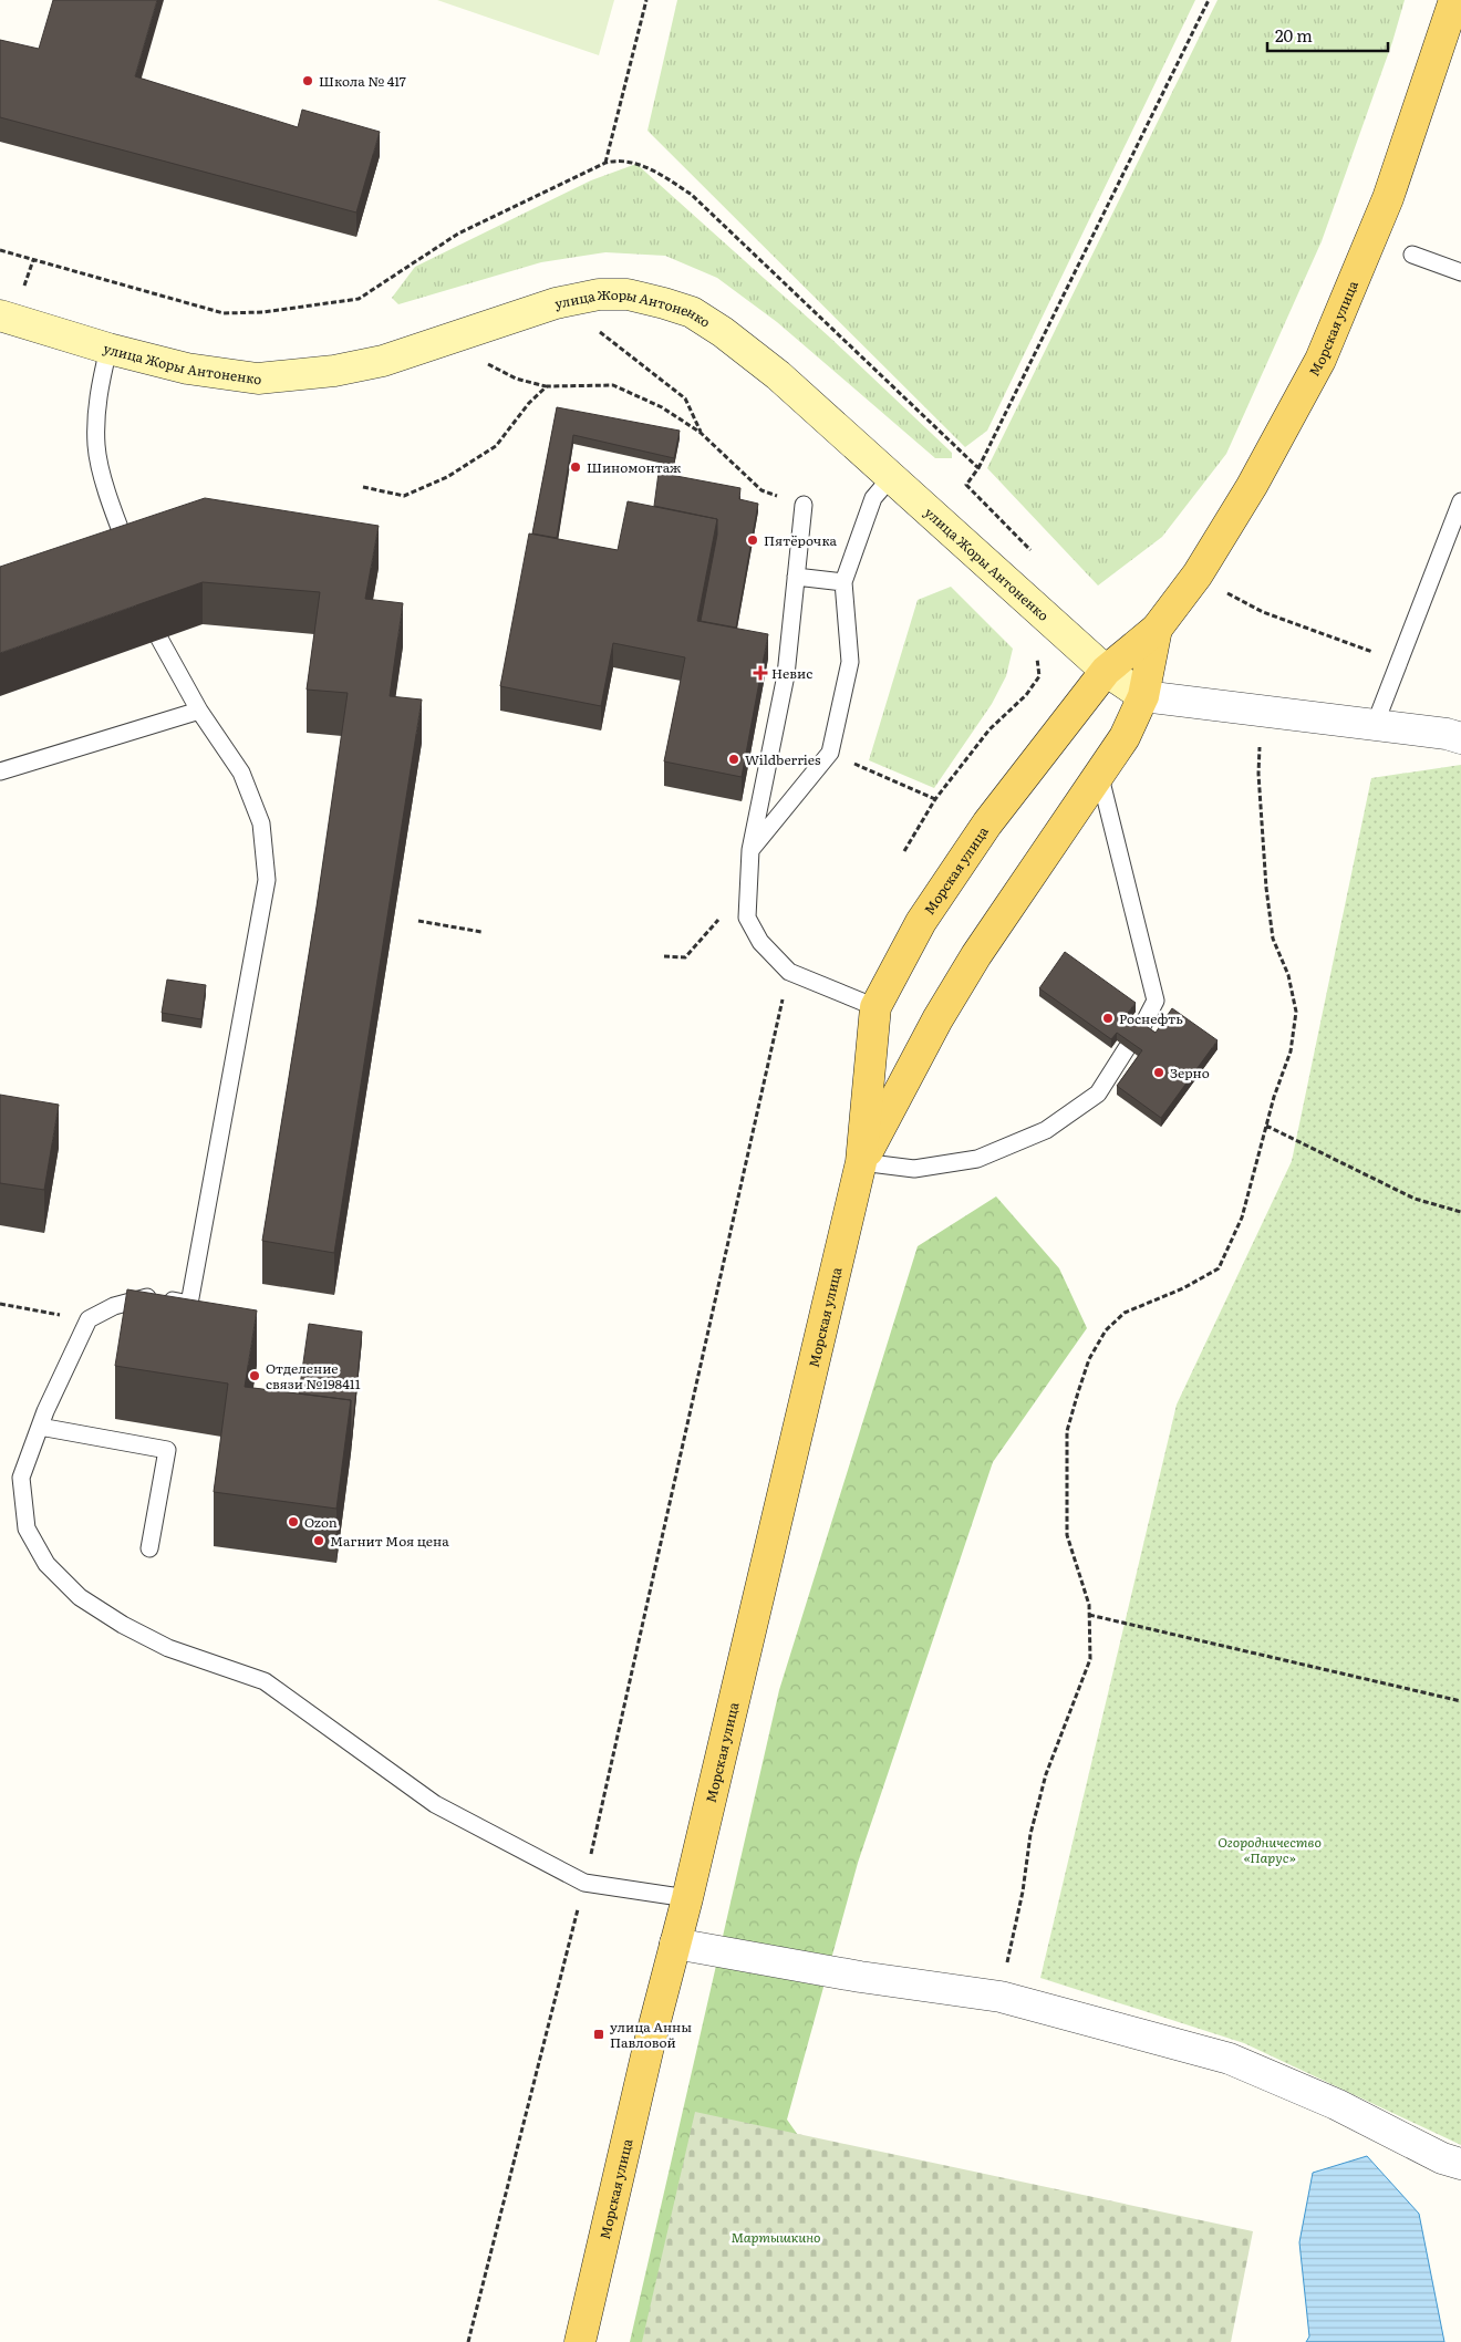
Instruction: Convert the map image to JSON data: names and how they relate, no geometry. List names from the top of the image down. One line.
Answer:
{"streets":{"main road":["улица Жоры Антоненко","Морская улица"]},"crossings":[["улица Жоры Антоненко","Морская улица"]],"parks":["Огородничество «Парус»","Мартышкино"],"places":{"other":["Школа № 417","Шиномонтаж","Пятёрочка","Wildberries","Роснефть","Зерно","Отделение связи №198411","Ozon","Магнит Моя цена"],"health":["Невис"],"transit":["улица Анны Павловой"]},"scale_bar":"20 m"}
